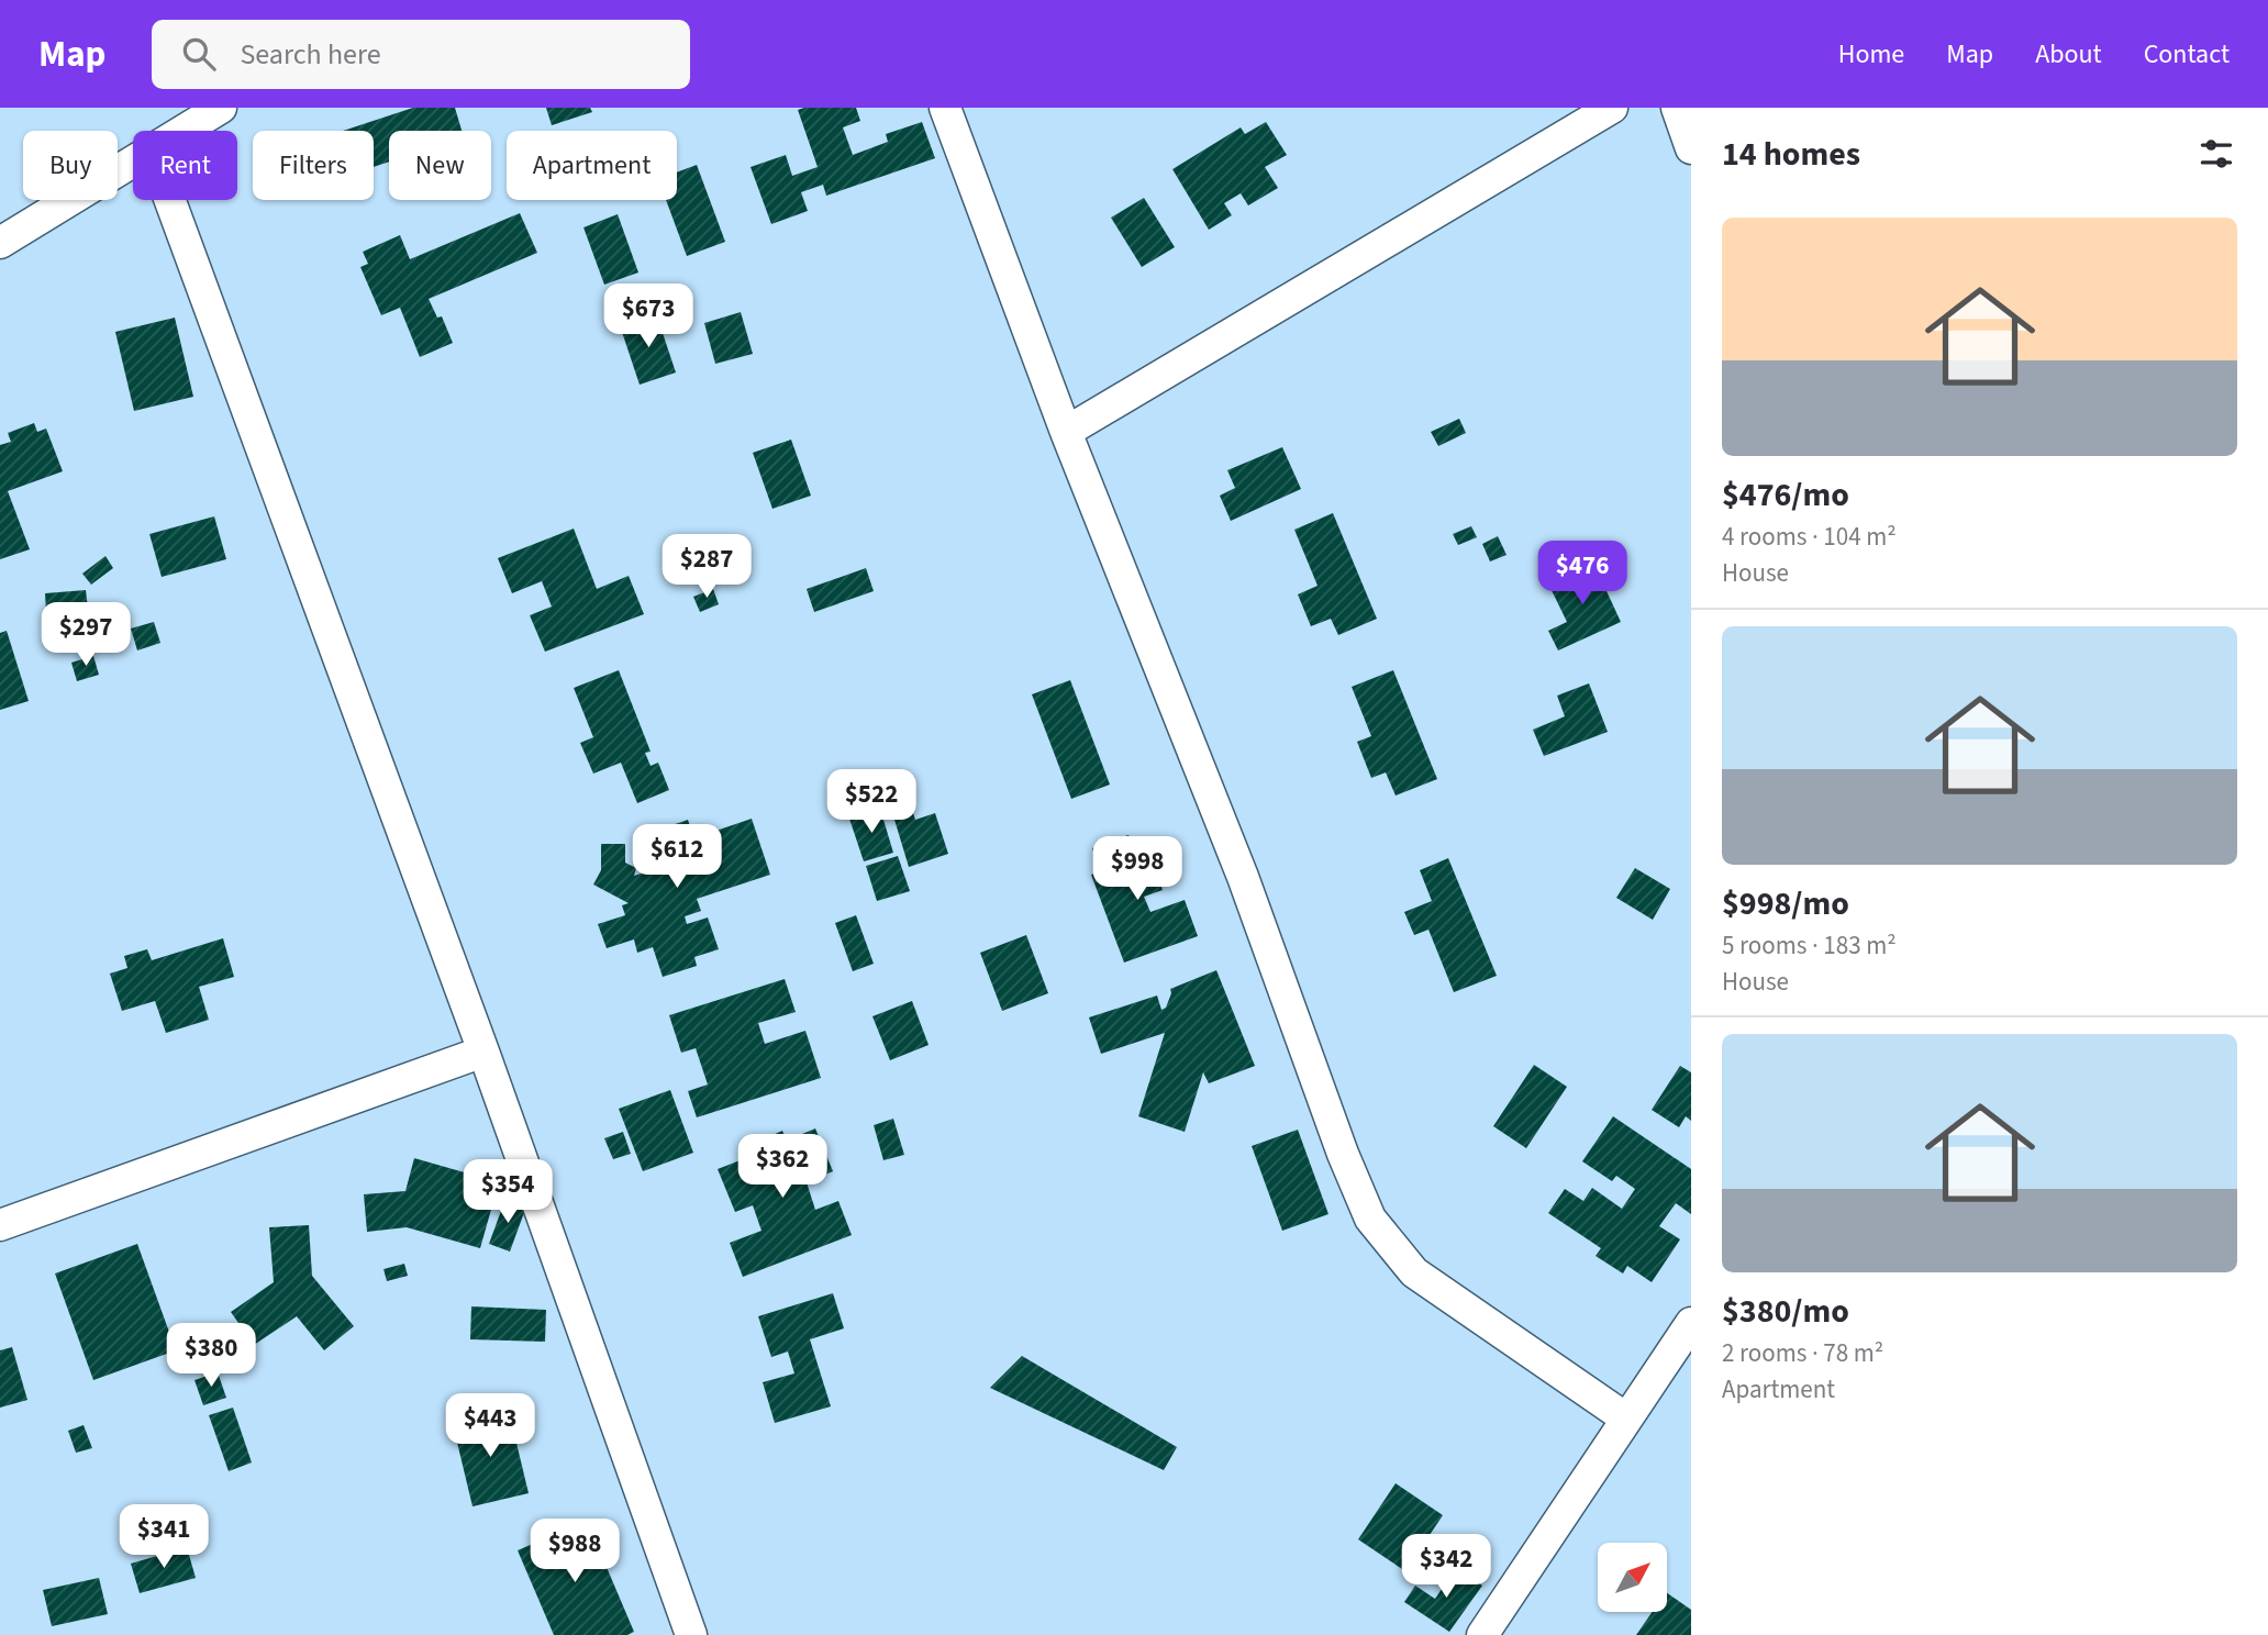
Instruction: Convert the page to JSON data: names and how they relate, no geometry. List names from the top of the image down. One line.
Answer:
{"north":"top right","page":{"header":"Map","search":"Search here","nav":["Home","Map","About","Contact"],"heading":"14 homes","chip":["Buy","Rent","Filters","New","Apartment"],"list":[{"name":"$476/mo","note":"4 rooms · 104 m² · House"},{"name":"$998/mo","note":"5 rooms · 183 m² · House"},{"name":"$380/mo","note":"2 rooms · 78 m² · Apartment"}],"price":["$673","$287","$476","$297","$522","$612","$998","$362","$354","$380","$443","$341","$988","$342"]}}
